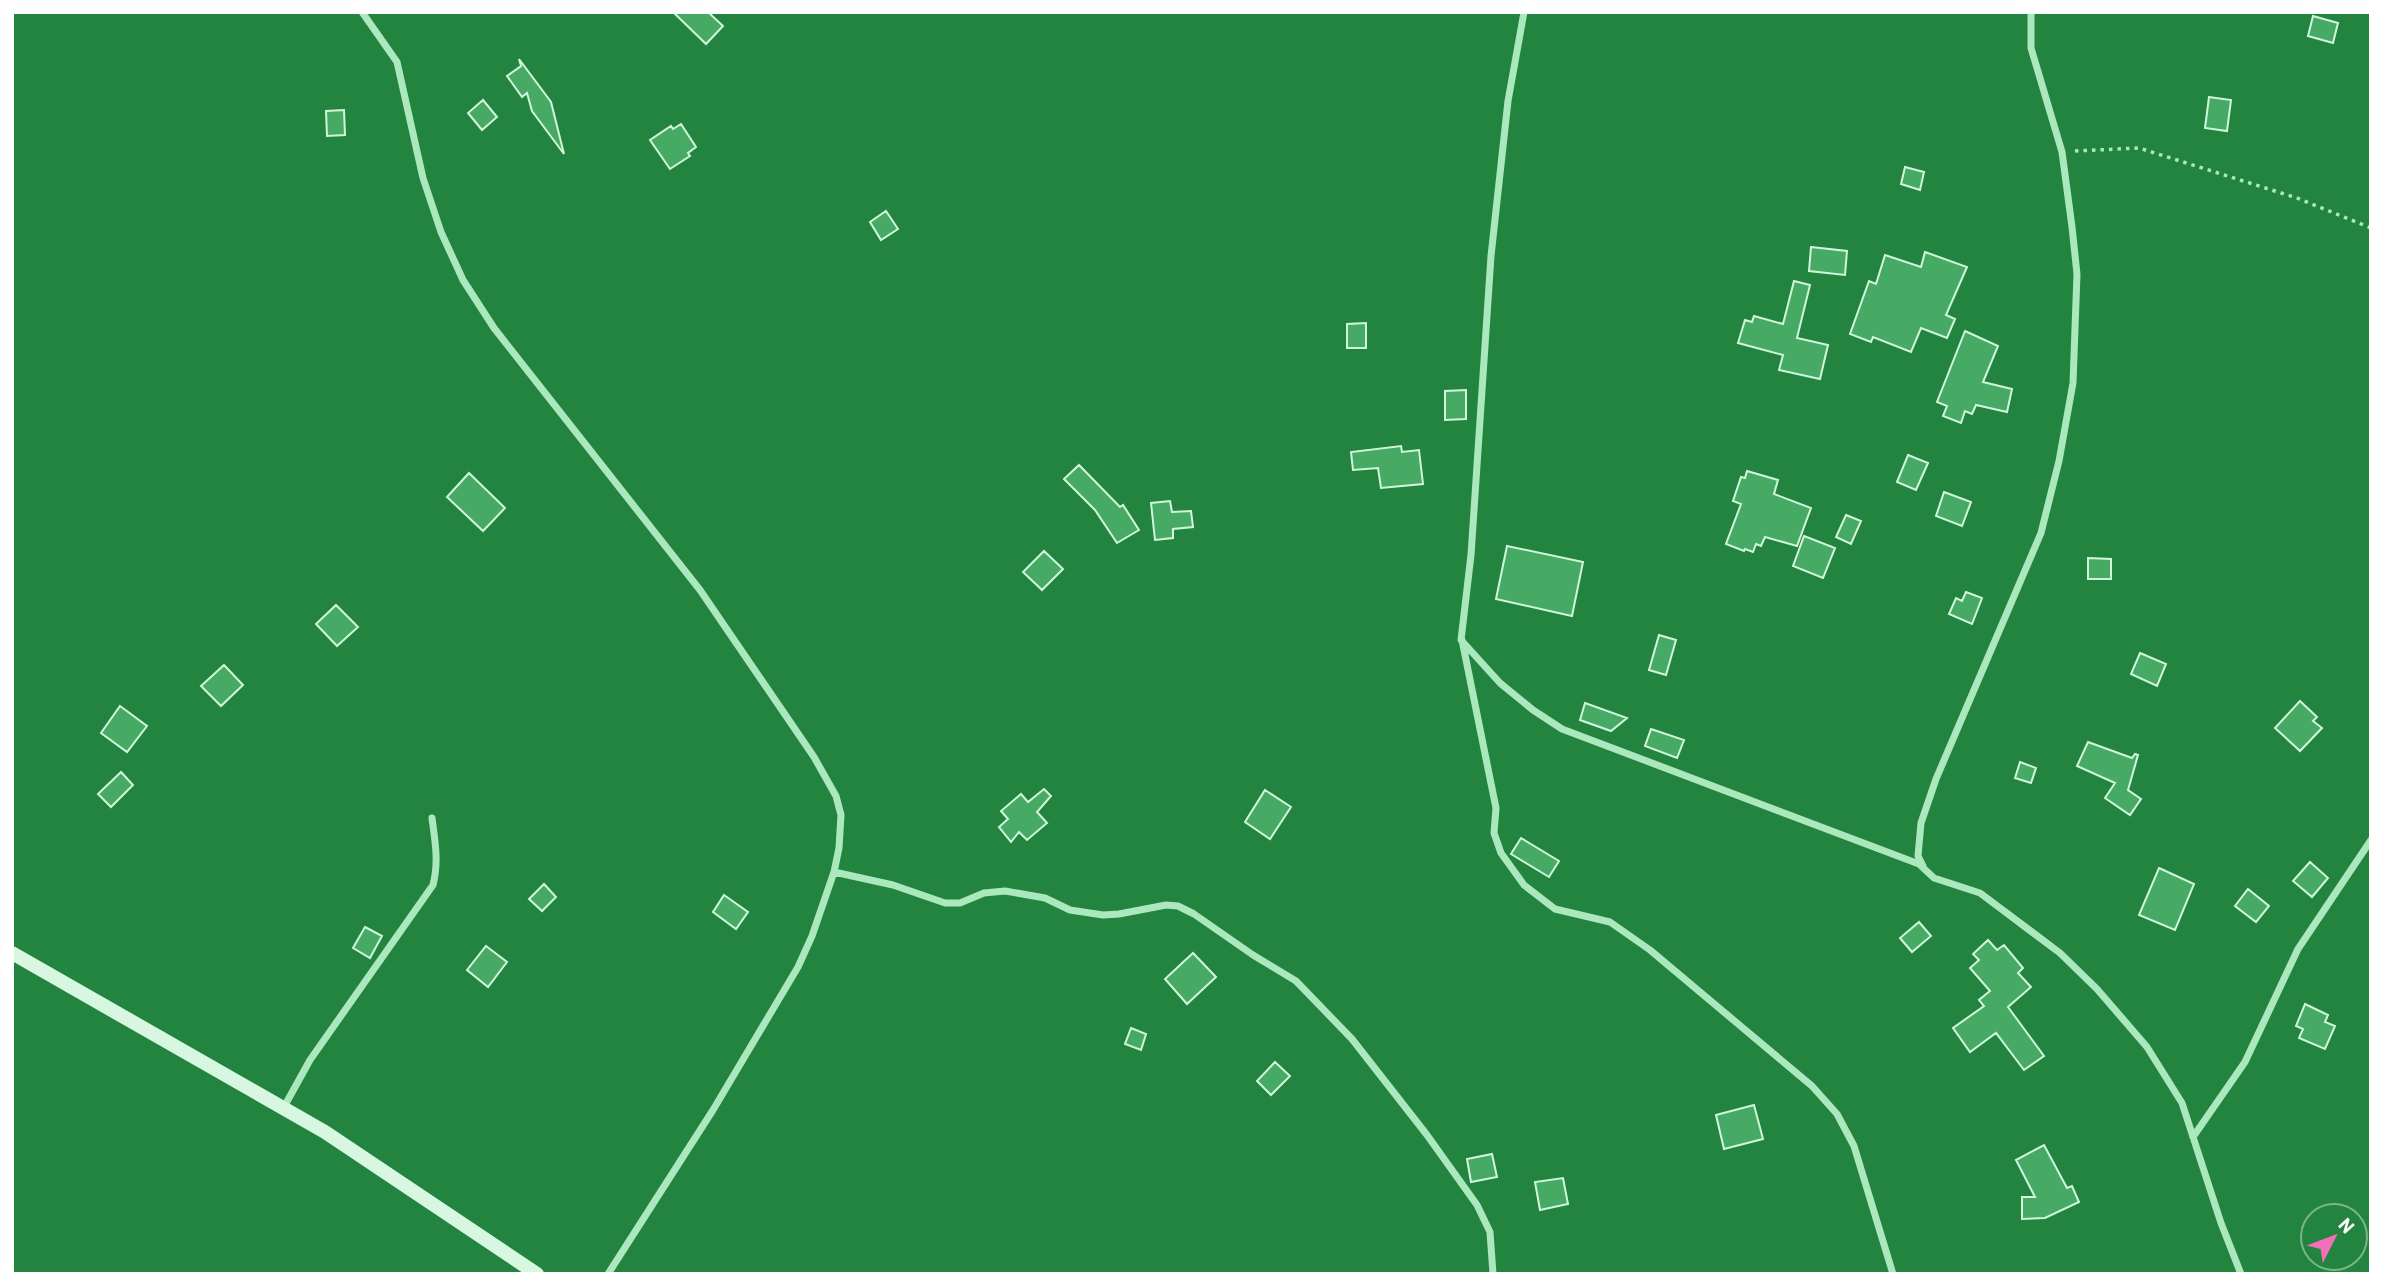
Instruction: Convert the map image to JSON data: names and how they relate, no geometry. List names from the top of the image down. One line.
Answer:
{"north":"top right"}
